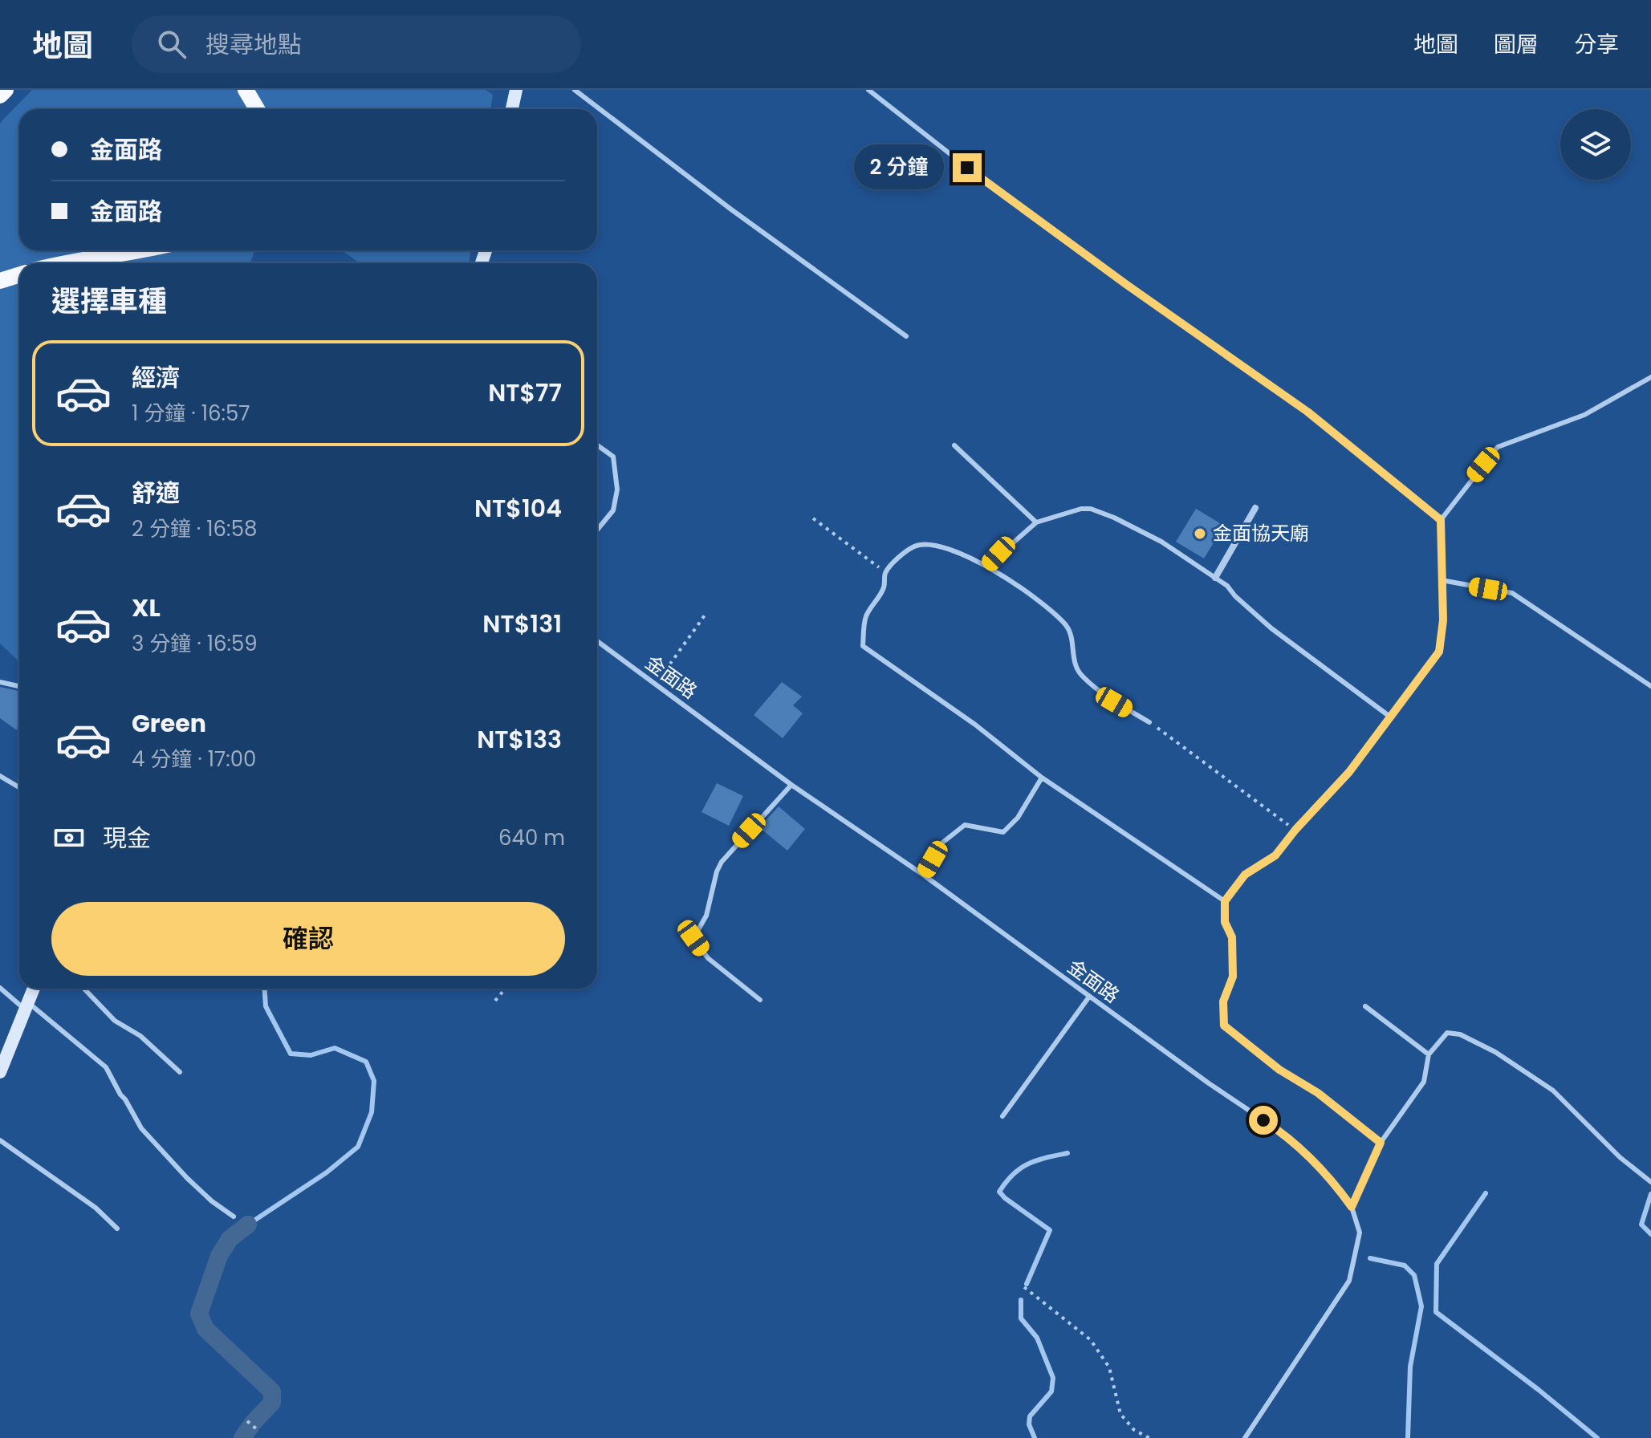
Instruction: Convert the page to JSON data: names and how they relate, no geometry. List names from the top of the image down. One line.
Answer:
{"streets":{"lane":["金面路"]},"places":["金面協天廟"],"page":{"header":"地圖","search":"搜尋地點","nav":["地圖","圖層","分享"],"banner":["金面路","金面路"],"bubble":"2 分鐘","heading":"選擇車種","list":[{"name":"經濟","note":"1 分鐘 · 16:57","value":"NT$77"},{"name":"舒適","note":"2 分鐘 · 16:58","value":"NT$104"},{"name":"XL","note":"3 分鐘 · 16:59","value":"NT$131"},{"name":"Green","note":"4 分鐘 · 17:00","value":"NT$133"}],"pay":["現金","640 m"],"buttons":"確認"}}
